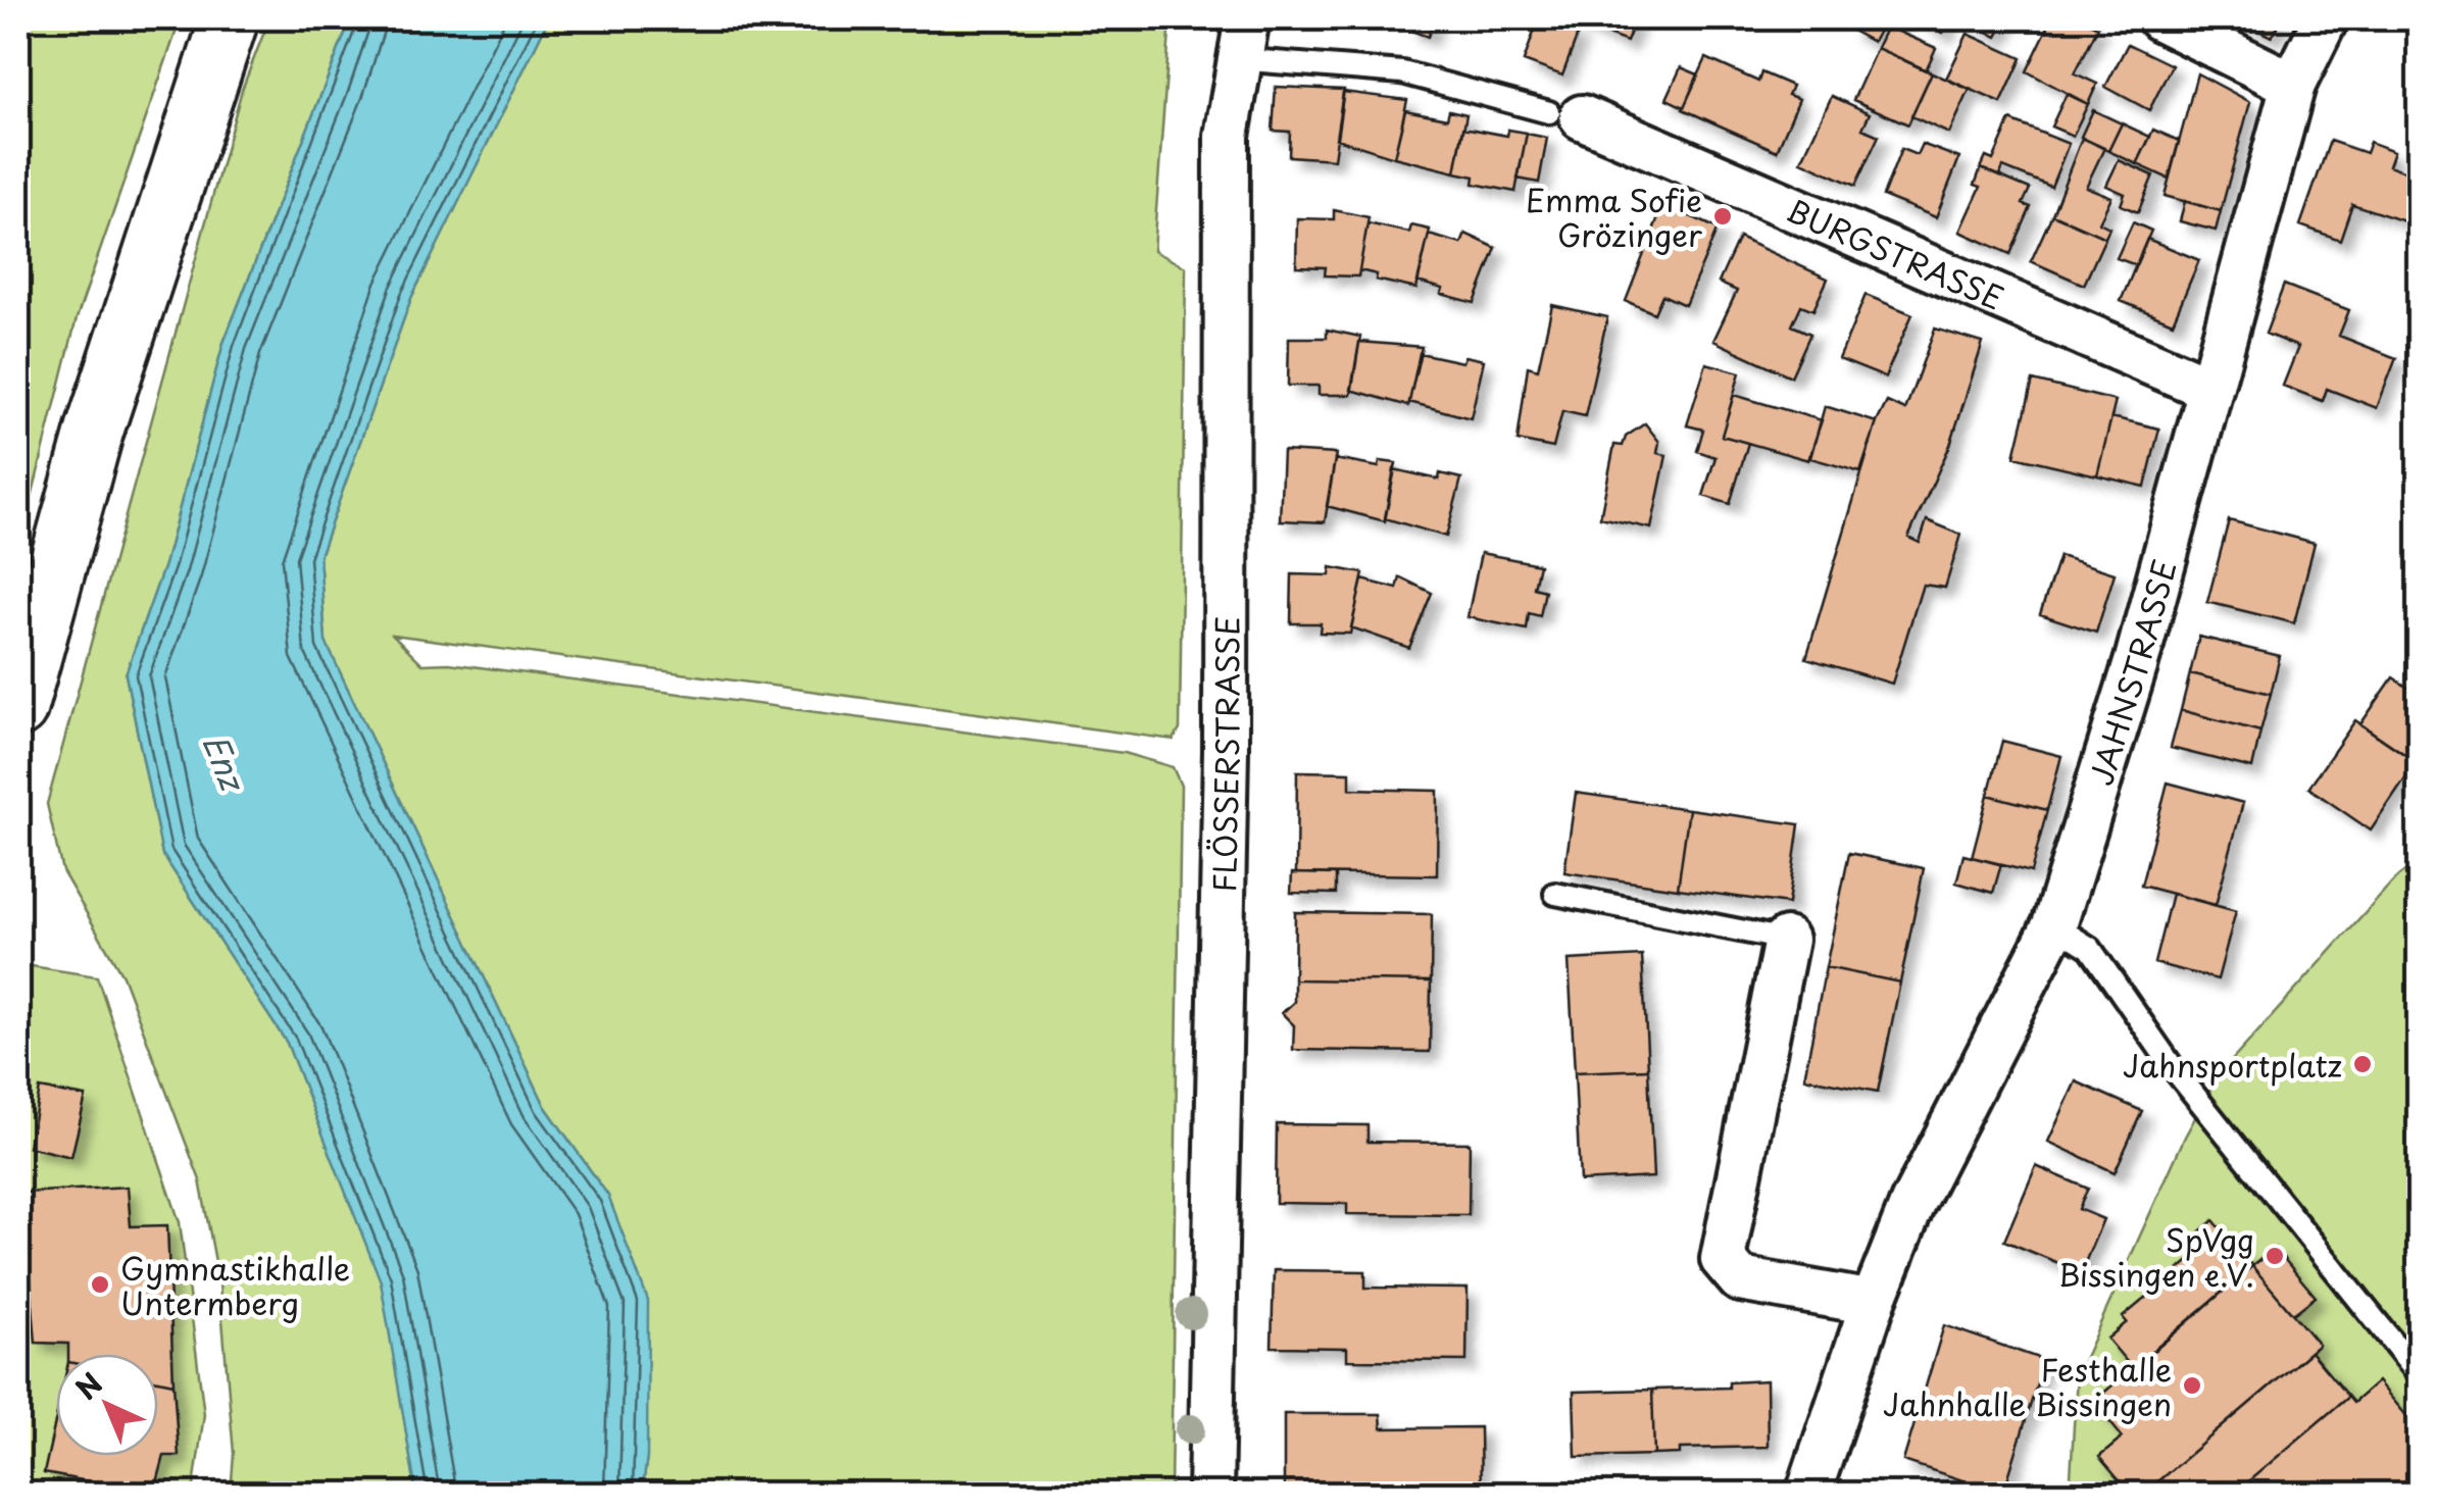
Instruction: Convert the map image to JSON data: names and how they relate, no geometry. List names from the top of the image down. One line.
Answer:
{"streets":{"street":["BURGSTRASSE","JAHNSTRASSE","FLÖSSERSTRASSE"]},"crossings":[["BURGSTRASSE","JAHNSTRASSE"],["BURGSTRASSE","FLÖSSERSTRASSE"]],"water":["Enz"],"places":["Emma Sofie Grözinger","Jahnsportplatz","SpVgg Bissingen e.V.","Gymnastikhalle Untermberg","Festhalle Jahnhalle Bissingen"],"north":"top left"}
